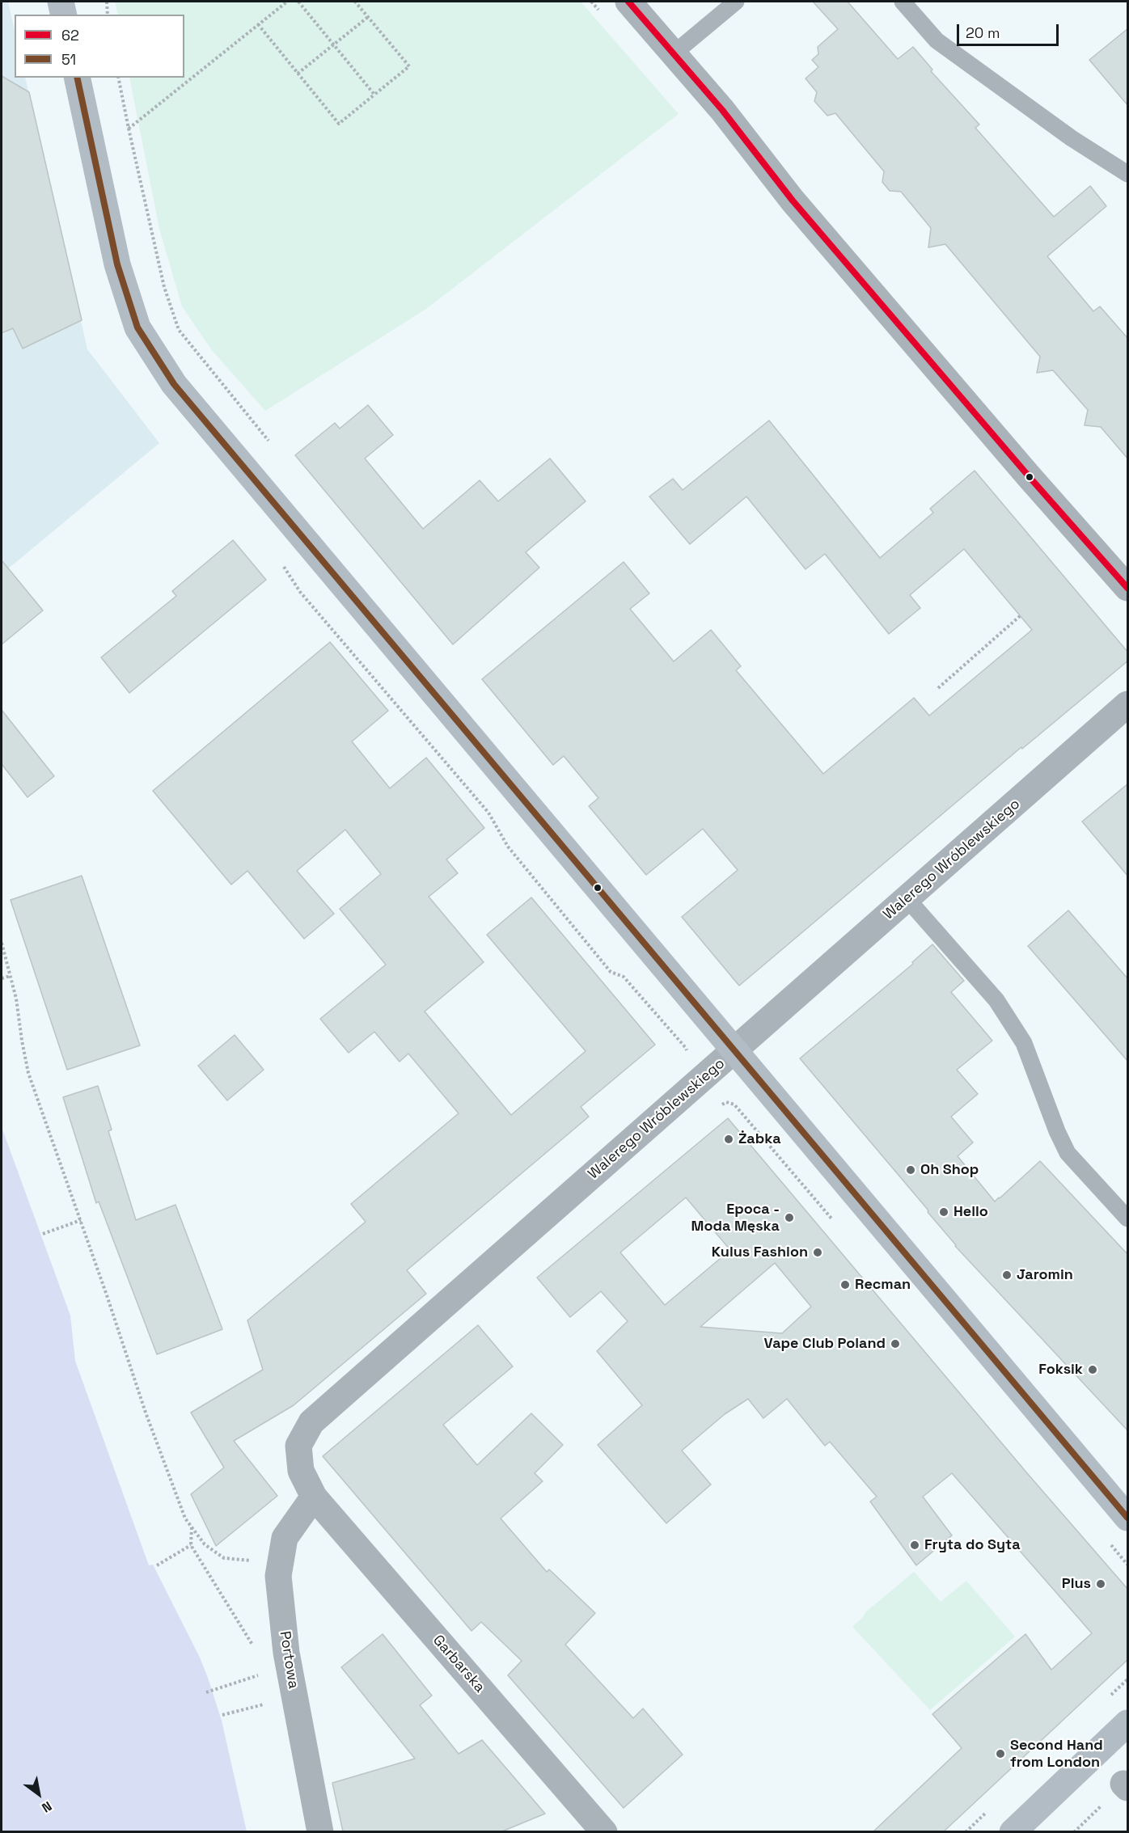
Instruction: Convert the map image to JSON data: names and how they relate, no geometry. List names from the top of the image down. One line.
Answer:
{"streets":{"street":["Walerego Wróblewskiego","Portowa","Garbarska"]},"crossings":[["Walerego Wróblewskiego","Portowa"],["Walerego Wróblewskiego","Garbarska"],["Portowa","Garbarska"]],"places":["Żabka","Oh Shop","Hello","Epoca - Moda Męska","Kulus Fashion","Jaromin","Recman","Vape Club Poland","Foksik","Fryta do Syta","Plus","Second Hand from London"],"lines":["transit line 62","transit line 51"],"legend":["62","51"],"scale_bar":"20 m","north":"bottom right"}
